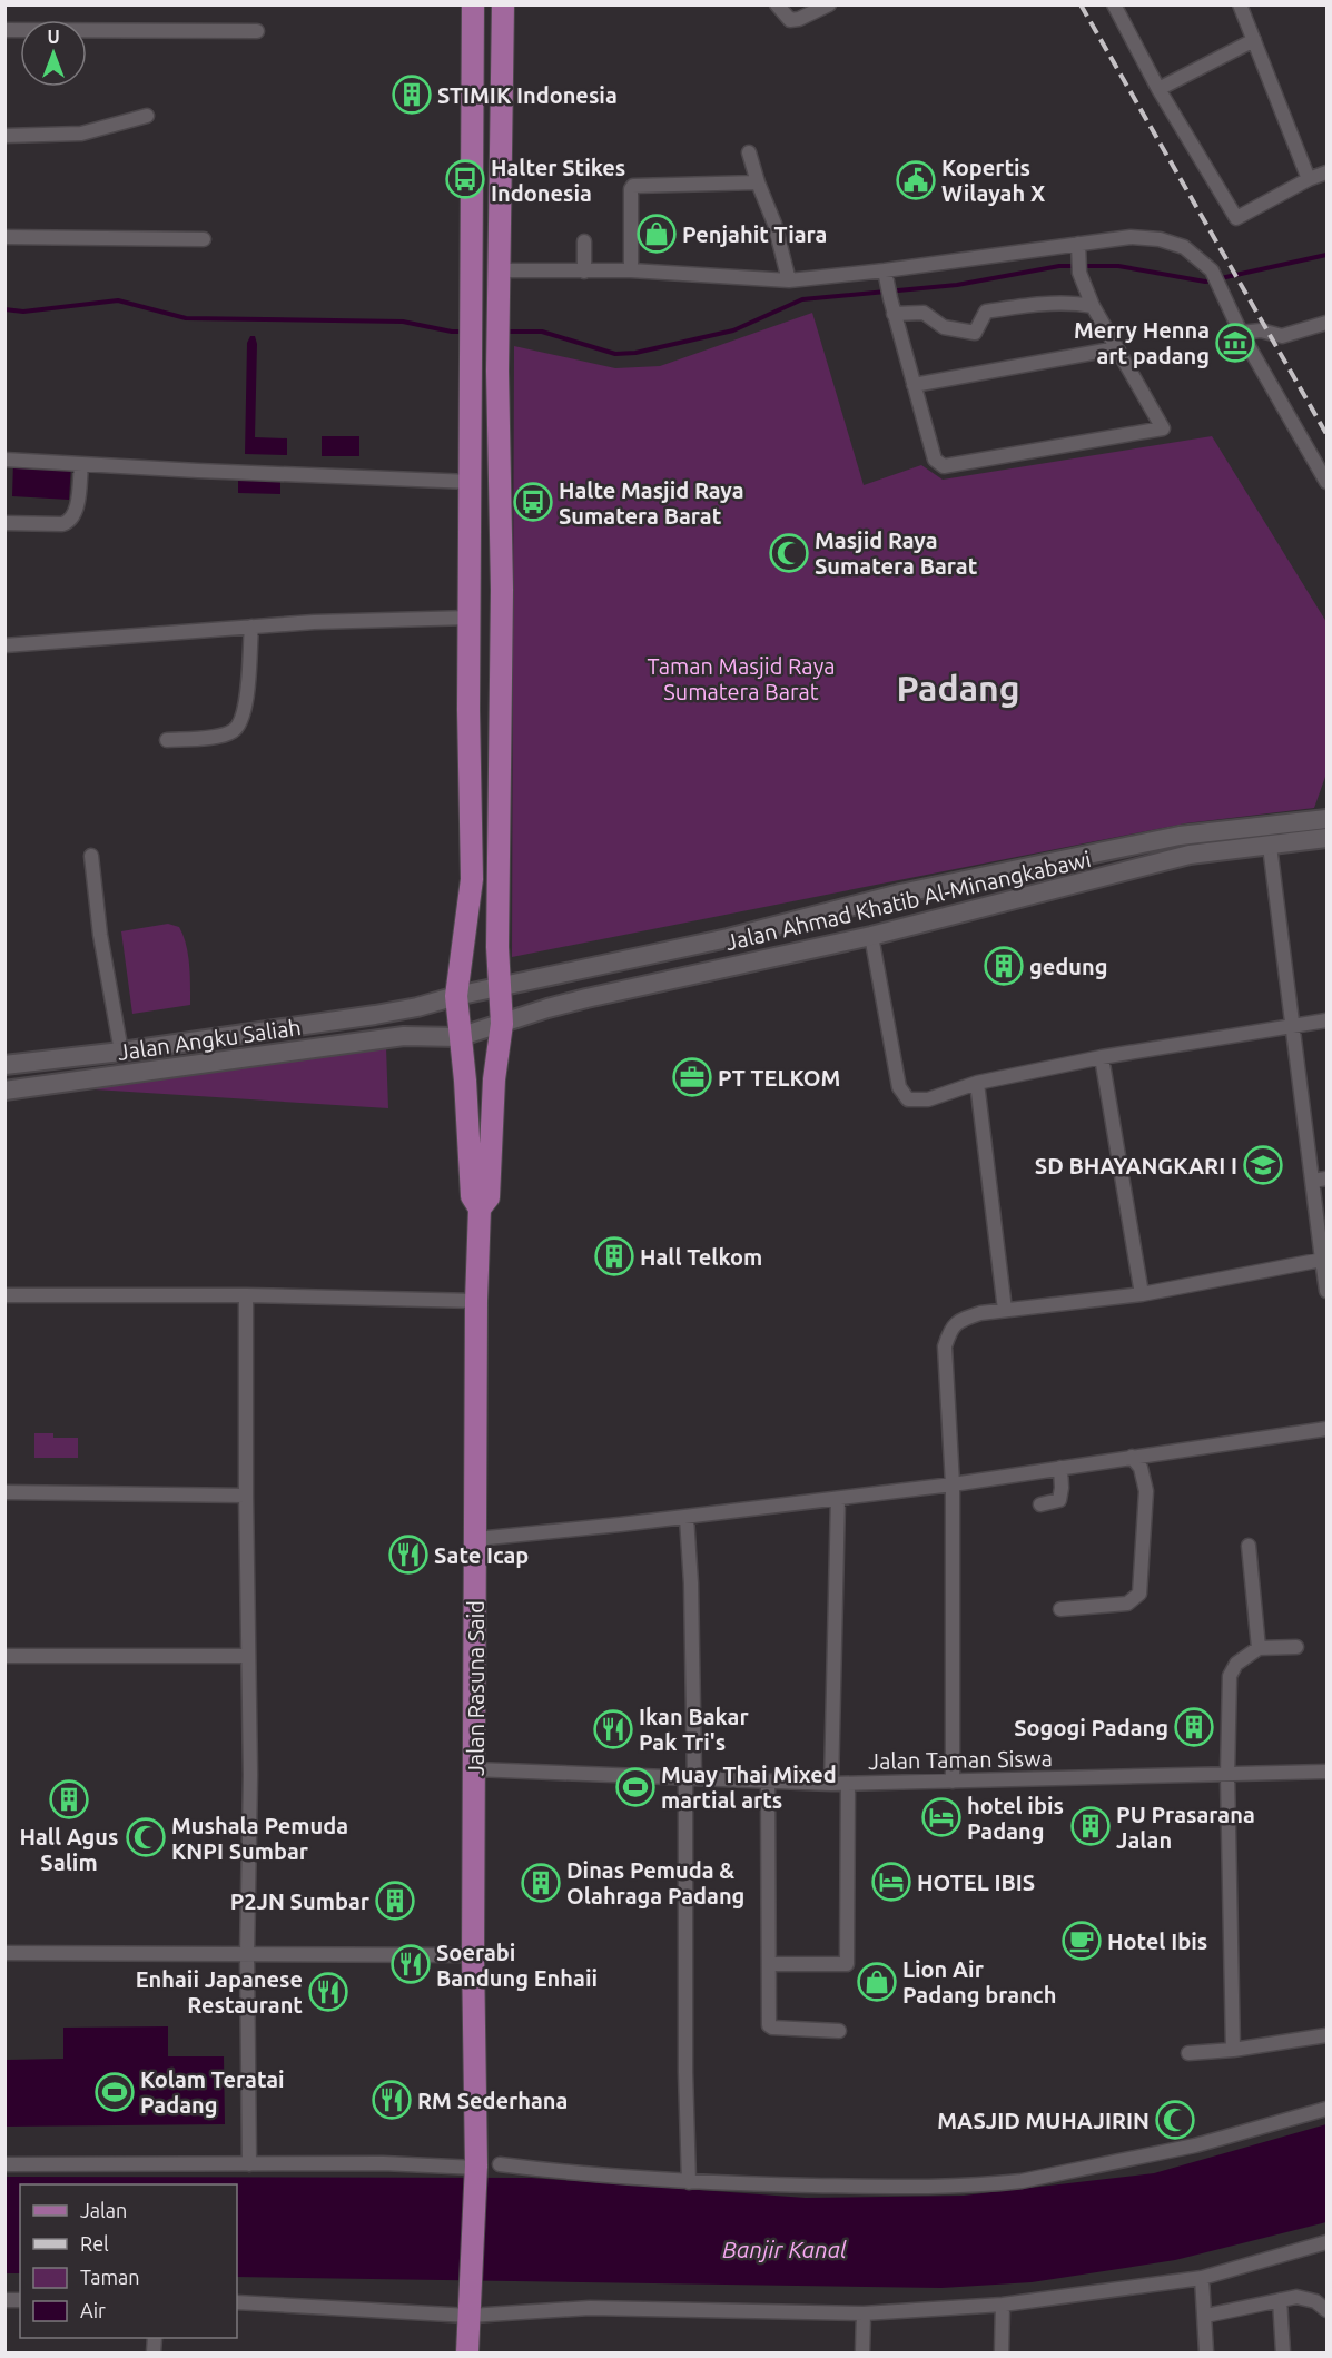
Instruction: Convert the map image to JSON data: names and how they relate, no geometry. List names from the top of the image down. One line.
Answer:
{"streets":{"main road":["Jalan Ahmad Khatib Al-Minangkabawi","Jalan Angku Saliah","Jalan Rasuna Said"],"street":["Jalan Taman Siswa"]},"crossings":[["Jalan Ahmad Khatib Al-Minangkabawi","Jalan Angku Saliah"],["Jalan Rasuna Said","Jalan Taman Siswa"]],"districts":["Padang"],"water":["Banjir Kanal"],"parks":["Taman Masjid Raya Sumatera Barat"],"places":{"building":["STIMIK Indonesia","gedung","Hall Telkom","Sogogi Padang","Hall Agus Salim","PU Prasarana Jalan","Dinas Pemuda & Olahraga Padang","P2JN Sumbar"],"bus stop":["Halter Stikes Indonesia","Halte Masjid Raya Sumatera Barat"],"public building":["Kopertis Wilayah X"],"shop":["Penjahit Tiara","Lion Air Padang branch"],"museum":["Merry Henna art padang"],"mosque":["Masjid Raya Sumatera Barat","Mushala Pemuda KNPI Sumbar","MASJID MUHAJIRIN"],"office":["PT TELKOM"],"school or university":["SD BHAYANGKARI I"],"restaurant":["Sate Icap","Ikan Bakar Pak Tri's","Soerabi Bandung Enhaii","Enhaii Japanese Restaurant","RM Sederhana"],"sports":["Muay Thai Mixed martial arts","Kolam Teratai Padang"],"hotel":["hotel ibis Padang","HOTEL IBIS"],"cafe":["Hotel Ibis"]},"legend":["Jalan","Rel","Taman","Air"],"north":"top"}
